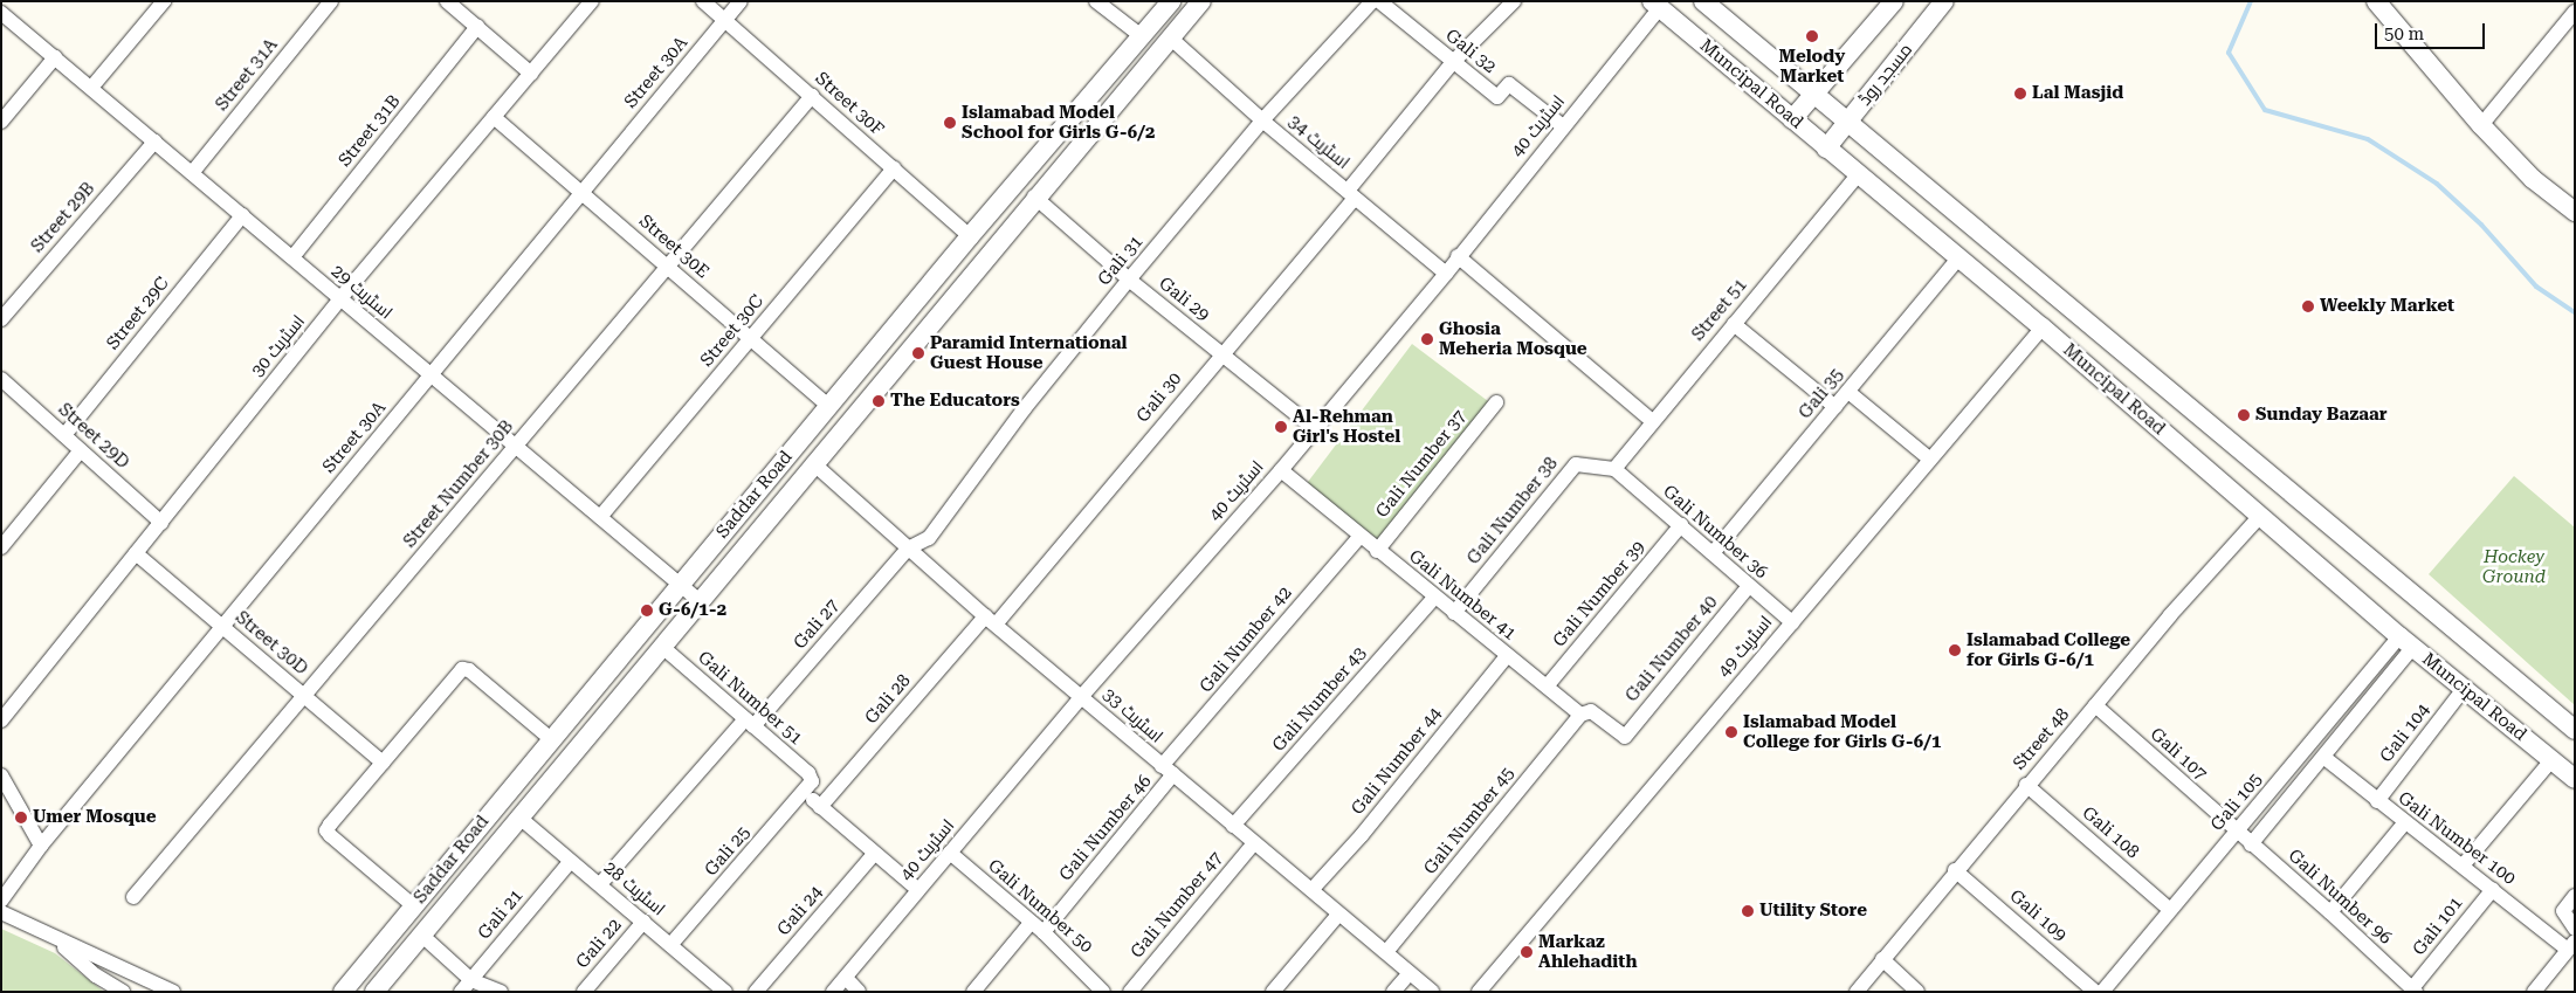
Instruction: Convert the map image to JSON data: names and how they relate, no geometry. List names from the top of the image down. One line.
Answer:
{"streets":{"street":["Gali 32","Street 30A","Street 31A","مسجد روڈ","Muncipal Road","Street 30F","اسٹریٹ 40","Street 31B","اسٹریٹ 34","Street 29B","Street 30E","Gali 31","اسٹریٹ 29","Gali 29","Street 51","Street 29C","Street 30C","اسٹریٹ 30","Gali 35","Gali 30","Street 29D","Gali Number 37","Street Number 30B","Saddar Road","Gali Number 38","Gali Number 36","Gali Number 39","Gali Number 41","Gali 27","Gali Number 42","Street 30D","اسٹریٹ 49","Gali Number 40","Gali Number 51","Gali 28","Gali Number 43","اسٹریٹ 33","Gali 104","Street 48","Gali 107","Gali Number 44","Gali 105","Gali Number 45","Gali Number 46","Gali 108","Gali Number 100","Gali 25","اسٹریٹ 28","Gali Number 96","Gali Number 47","Gali Number 50","Gali 24","Gali 21","Gali 109","Gali 101","Gali 22"]},"crossings":[["Gali 32","اسٹریٹ 40"],["Gali 32","Gali 30"],["Street 30A","Street 30F"],["Street 30A","Street 30E"],["Street 30A","اسٹریٹ 29"],["Street 30A","Street 30D"],["Street 31A","اسٹریٹ 29"],["مسجد روڈ","Muncipal Road"],["Muncipal Road","اسٹریٹ 40"],["Muncipal Road","Street 51"],["Muncipal Road","Gali 35"],["Muncipal Road","اسٹریٹ 49"],["Muncipal Road","Gali 104"],["Muncipal Road","Street 48"],["Muncipal Road","Gali 105"],["Street 30F","Street 30C"],["Street 30F","Street Number 30B"],["Street 30F","Saddar Road"],["اسٹریٹ 40","اسٹریٹ 34"],["اسٹریٹ 40","Gali 29"],["اسٹریٹ 40","Gali Number 41"],["اسٹریٹ 40","Gali Number 51"],["اسٹریٹ 40","اسٹریٹ 33"],["اسٹریٹ 40","Gali Number 50"],["Street 31B","اسٹریٹ 29"],["اسٹریٹ 34","Gali 31"],["اسٹریٹ 34","Gali 30"],["اسٹریٹ 34","Saddar Road"],["Street 29B","اسٹریٹ 29"],["Street 30E","Street 30C"],["Street 30E","اسٹریٹ 30"],["Street 30E","Street Number 30B"],["Street 30E","Saddar Road"],["Gali 31","Gali 29"],["Gali 31","Gali 27"],["Gali 31","اسٹریٹ 33"],["اسٹریٹ 29","Street 29C"],["اسٹریٹ 29","Street 30C"],["اسٹریٹ 29","اسٹریٹ 30"],["اسٹریٹ 29","Street Number 30B"],["اسٹریٹ 29","Saddar Road"],["Gali 29","Gali 30"],["Gali 29","Saddar Road"],["Street 51","Gali Number 38"],["Street 51","Gali Number 36"],["Street 29C","Street 29D"],["اسٹریٹ 30","Street 29D"],["اسٹریٹ 30","Street 30D"],["Gali 35","Gali Number 36"],["Gali 30","Gali 28"],["Gali 30","اسٹریٹ 33"],["Gali Number 37","Gali Number 41"],["Street Number 30B","Street 30D"],["Saddar Road","Gali Number 51"],["Saddar Road","اسٹریٹ 33"],["Saddar Road","اسٹریٹ 28"],["Gali Number 38","Gali Number 36"],["Gali Number 38","Gali Number 41"],["Gali Number 36","Gali Number 39"],["Gali Number 36","اسٹریٹ 49"],["Gali Number 36","Gali Number 40"],["Gali Number 39","Gali Number 41"],["Gali Number 41","Gali Number 42"],["Gali Number 41","Gali Number 40"],["Gali Number 41","Gali Number 43"],["Gali Number 41","Gali Number 44"],["Gali Number 41","Gali Number 45"],["Gali 27","Gali Number 51"],["Gali 27","اسٹریٹ 33"],["Gali 27","اسٹریٹ 28"],["Gali Number 42","اسٹریٹ 33"],["Gali Number 42","Gali Number 46"],["Gali Number 51","Gali 28"],["Gali Number 51","Gali 25"],["Gali Number 51","Gali 24"],["Gali 28","اسٹریٹ 33"],["Gali Number 43","اسٹریٹ 33"],["اسٹریٹ 33","Gali Number 44"],["اسٹریٹ 33","Gali Number 45"],["اسٹریٹ 33","Gali Number 46"],["اسٹریٹ 33","Gali Number 47"],["Gali 104","Gali Number 100"],["Street 48","Gali 107"],["Street 48","Gali 108"],["Street 48","Gali 109"],["Gali 107","Gali 105"],["Gali 107","Gali Number 96"],["Gali 105","Gali 108"],["Gali 105","Gali Number 96"],["Gali Number 46","Gali Number 50"],["Gali Number 100","Gali 101"],["Gali 25","اسٹریٹ 28"],["اسٹریٹ 28","Gali 21"],["اسٹریٹ 28","Gali 22"],["Gali Number 96","Gali 101"]],"parks":["Hockey Ground"],"places":["Melody Market","Lal Masjid","Islamabad Model School for Girls G-6/2","Weekly Market","Ghosia Meheria Mosque","Paramid International Guest House","The Educators","Sunday Bazaar","Al-Rehman Girl's Hostel","G-6/1-2","Islamabad College for Girls G-6/1","Islamabad Model College for Girls G-6/1","Umer Mosque","Utility Store","Markaz Ahlehadith"],"scale_bar":"50 m"}
